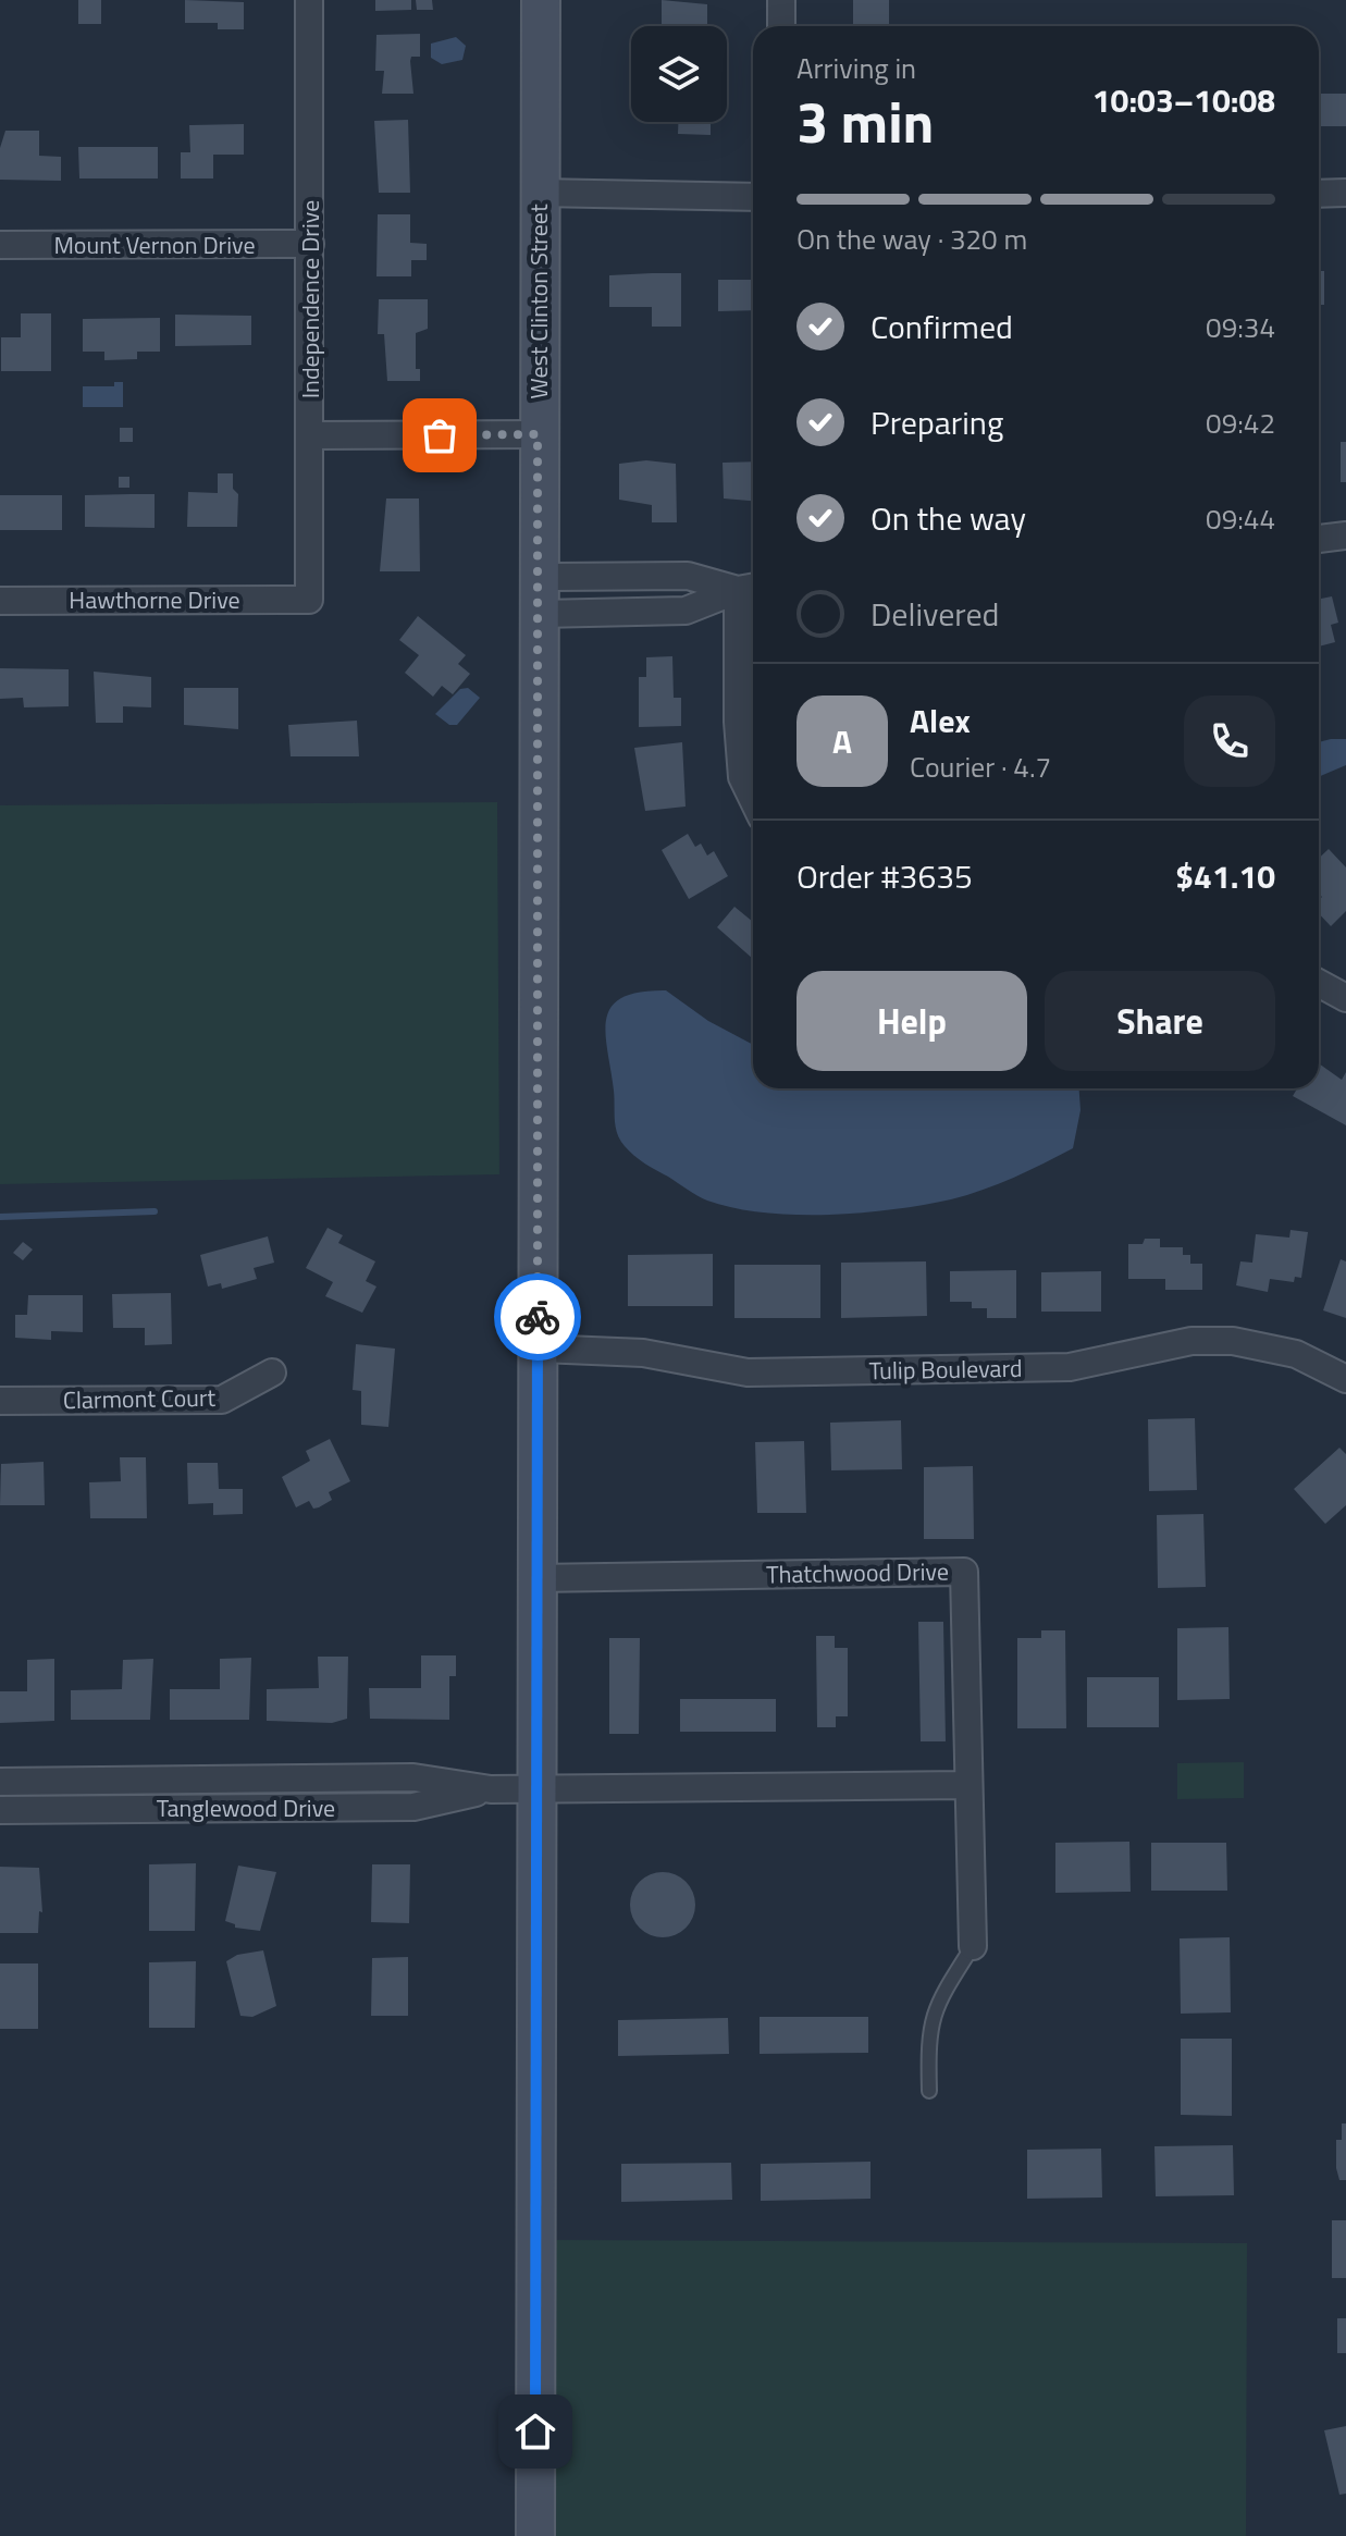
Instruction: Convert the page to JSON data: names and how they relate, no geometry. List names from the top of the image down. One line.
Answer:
{"streets":{"street":["Mount Vernon Drive","Independence Drive","West Clinton Street","Hawthorne Drive","Tulip Boulevard","Clarmont Court","Thatchwood Drive","Tanglewood Drive"]},"crossings":[["Mount Vernon Drive","Independence Drive"],["Independence Drive","Hawthorne Drive"],["West Clinton Street","Tulip Boulevard"],["West Clinton Street","Thatchwood Drive"],["West Clinton Street","Tanglewood Drive"],["Thatchwood Drive","Tanglewood Drive"]],"page":{"heading":["3 min","Arriving in","10:03–10:08"],"panel":["Alex","Courier · 4.7","Order #3635","$41.10"],"bar":"On the way · 320 m","list":[["Confirmed","09:34"],["Preparing","09:42"],["On the way","09:44"],"Delivered"],"round":"A","buttons":["Help","Share"]}}
